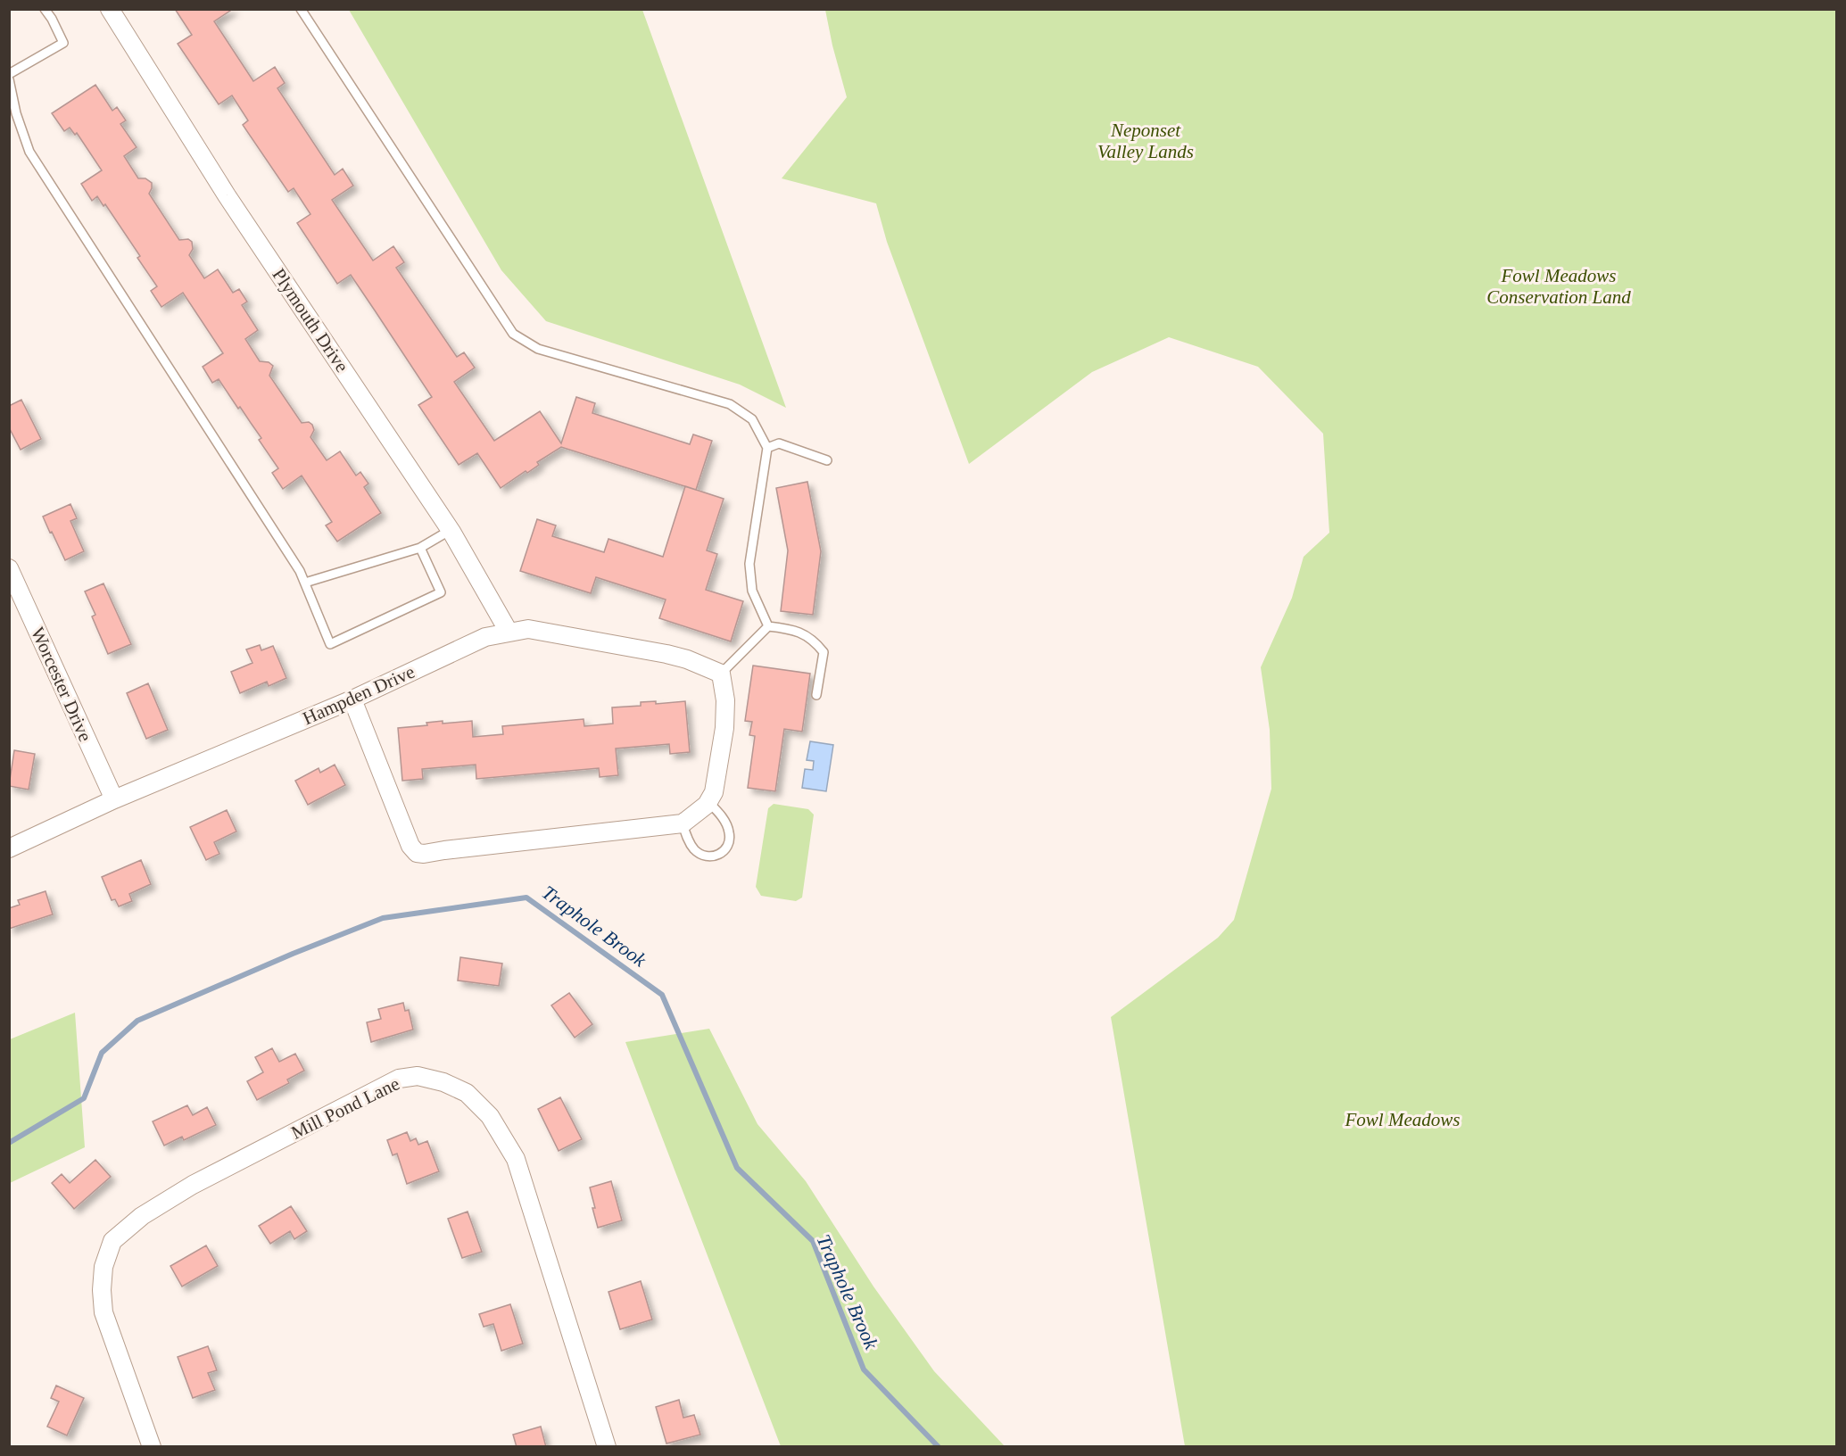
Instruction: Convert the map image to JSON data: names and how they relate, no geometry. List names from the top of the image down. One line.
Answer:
{"streets":{"street":["Plymouth Drive","Worcester Drive","Hampden Drive","Mill Pond Lane"]},"crossings":[["Plymouth Drive","Hampden Drive"],["Worcester Drive","Hampden Drive"]],"water":["Traphole Brook"],"parks":["Neponset Valley Lands","Fowl Meadows Conservation Land","Fowl Meadows"]}
